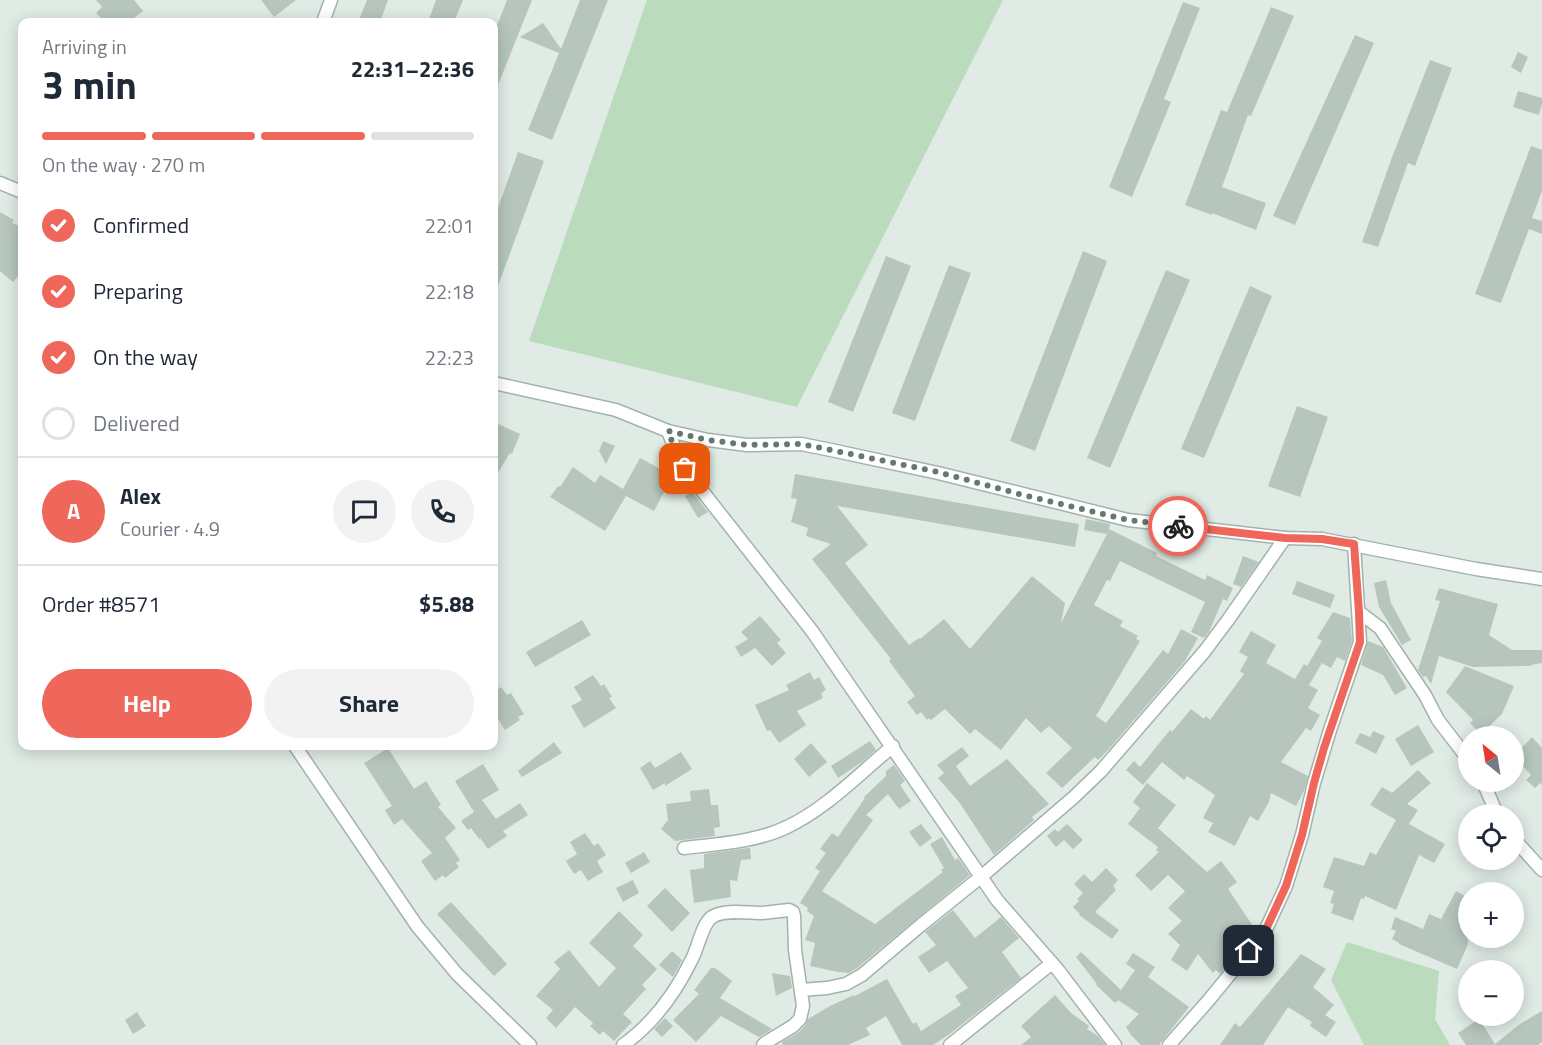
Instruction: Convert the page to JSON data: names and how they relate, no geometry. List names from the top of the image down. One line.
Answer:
{"north":"top left","page":{"heading":["3 min","Arriving in","22:31–22:36"],"panel":["Alex","Courier · 4.9","Order #8571","$5.88"],"bar":"On the way · 270 m","list":[["Confirmed","22:01"],["Preparing","22:18"],["On the way","22:23"],"Delivered"],"round":"A","buttons":["Help","Share"],"map_buttons":["+","−"]}}
